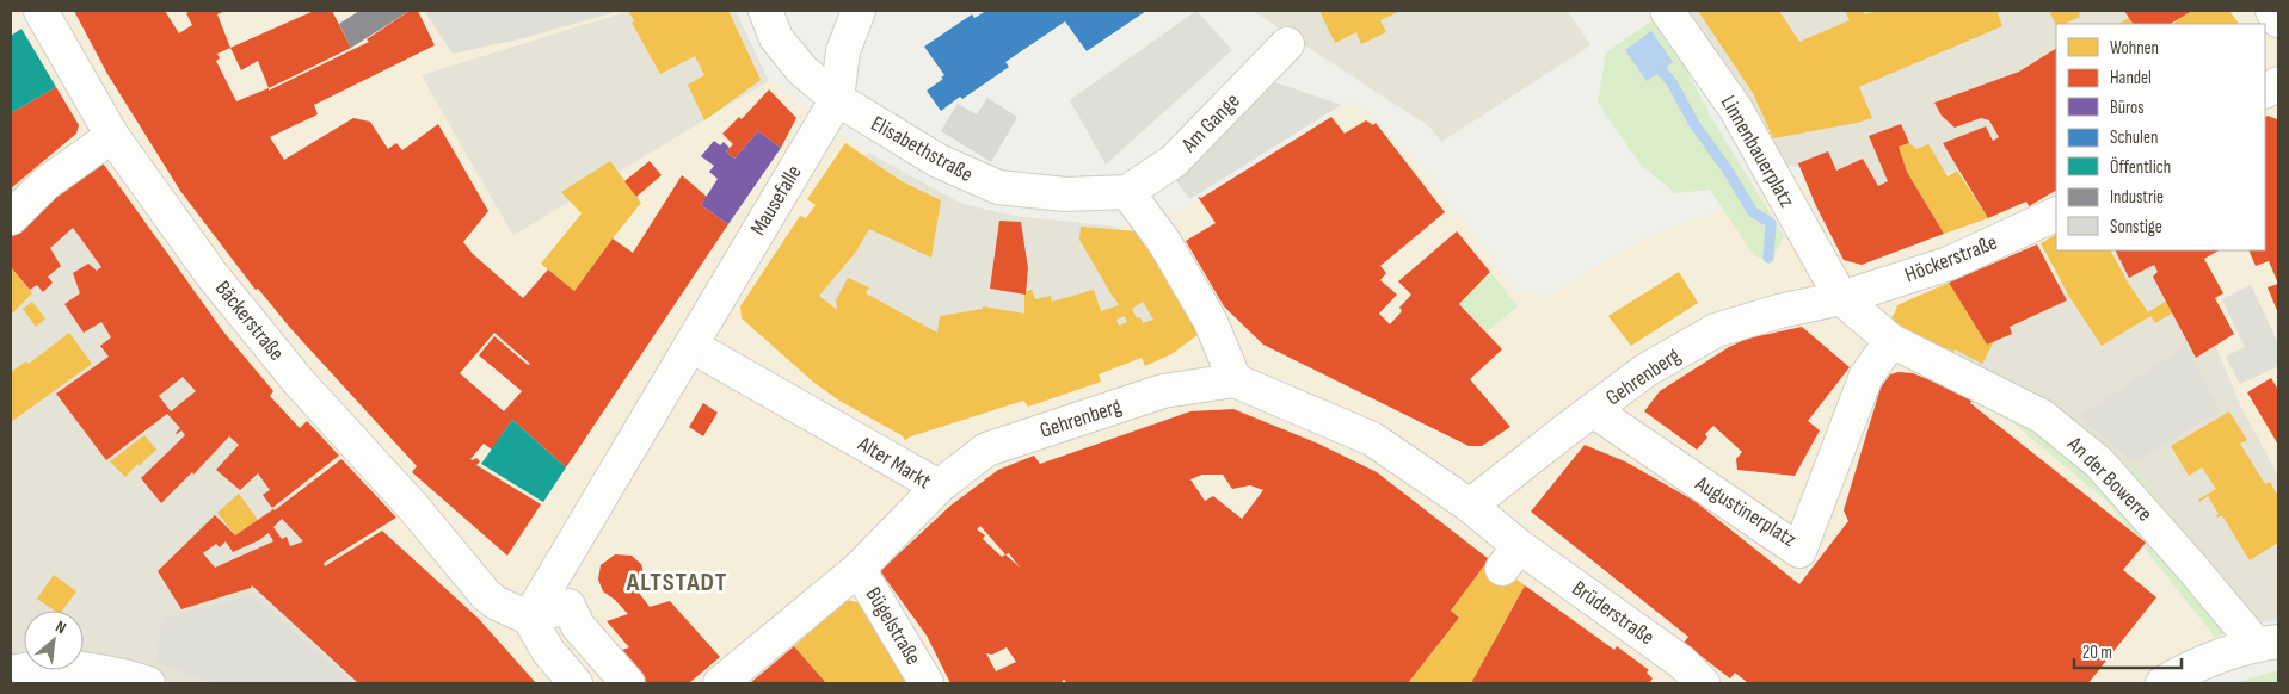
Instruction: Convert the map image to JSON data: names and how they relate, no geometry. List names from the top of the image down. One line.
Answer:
{"streets":{"street":["Am Gange","Elisabethstraße","Linnenbauerplatz","Mausefalle","Höckerstraße","Bäckerstraße","Gehrenberg","Alter Markt","An der Bowerre","Augustinerplatz","Brüderstraße","Bügelstraße"]},"crossings":[["Am Gange","Elisabethstraße"],["Elisabethstraße","Mausefalle"],["Linnenbauerplatz","Höckerstraße"],["Linnenbauerplatz","Gehrenberg"],["Linnenbauerplatz","An der Bowerre"],["Mausefalle","Alter Markt"],["Höckerstraße","Gehrenberg"],["Höckerstraße","An der Bowerre"],["Gehrenberg","Alter Markt"],["Gehrenberg","An der Bowerre"],["Gehrenberg","Augustinerplatz"],["Gehrenberg","Brüderstraße"],["Alter Markt","Bügelstraße"],["An der Bowerre","Augustinerplatz"]],"districts":["ALTSTADT"],"legend":["Wohnen","Handel","Büros","Schulen","Öffentlich","Industrie","Sonstige"],"scale_bar":"20 m","north":"top right"}
